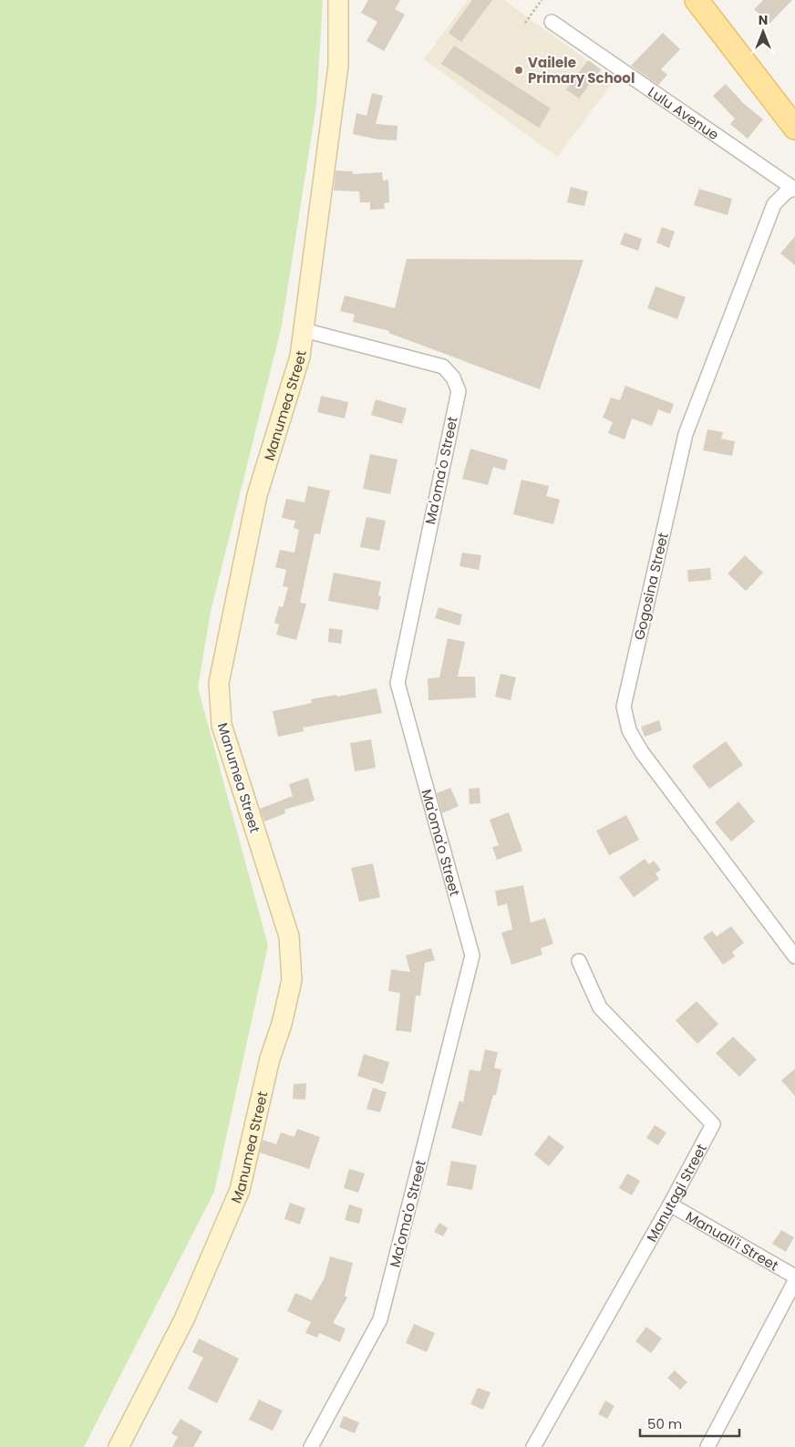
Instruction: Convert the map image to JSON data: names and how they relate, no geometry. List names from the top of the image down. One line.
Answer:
{"streets":{"main road":["Manumea Street"],"street":["Lulu Avenue","Ma'oma'o Street","Gogosina Street","Manutagi Street","Manuali'i Street"]},"crossings":[["Lulu Avenue","Gogosina Street"],["Manumea Street","Ma'oma'o Street"],["Manutagi Street","Manuali'i Street"]],"places":["Vailele Primary School"],"scale_bar":"50 m","north":"top"}
